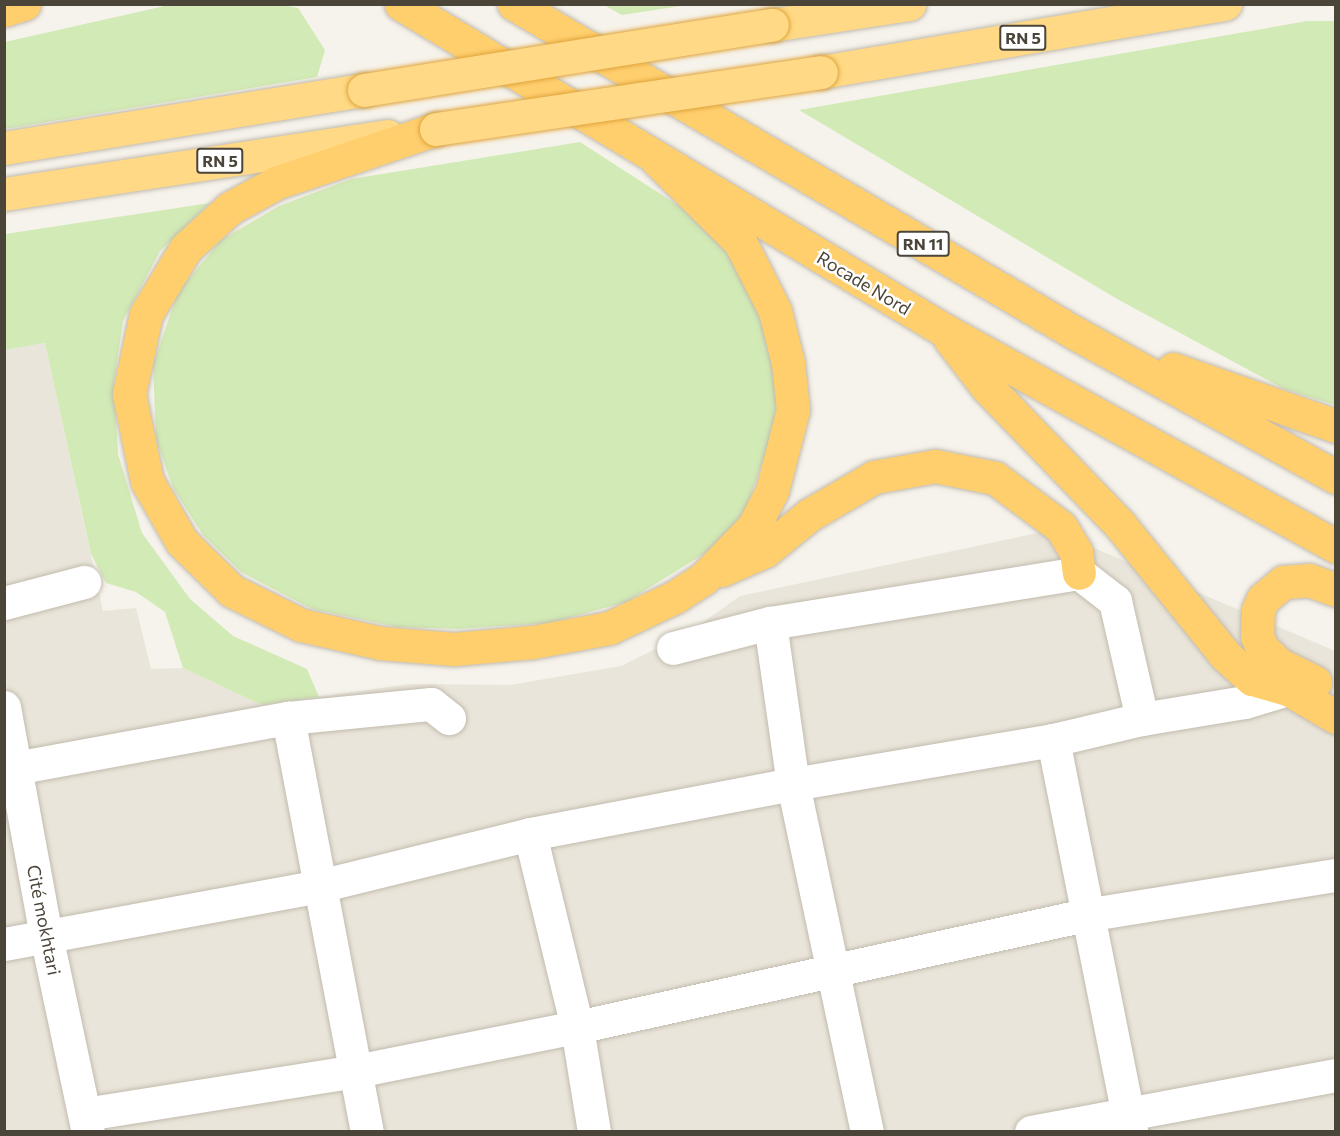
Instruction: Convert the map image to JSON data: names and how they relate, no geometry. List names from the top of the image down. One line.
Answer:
{"streets":{"highway":["RN 5","RN 11","Rocade Nord"],"street":["Cité mokhtari"]}}
